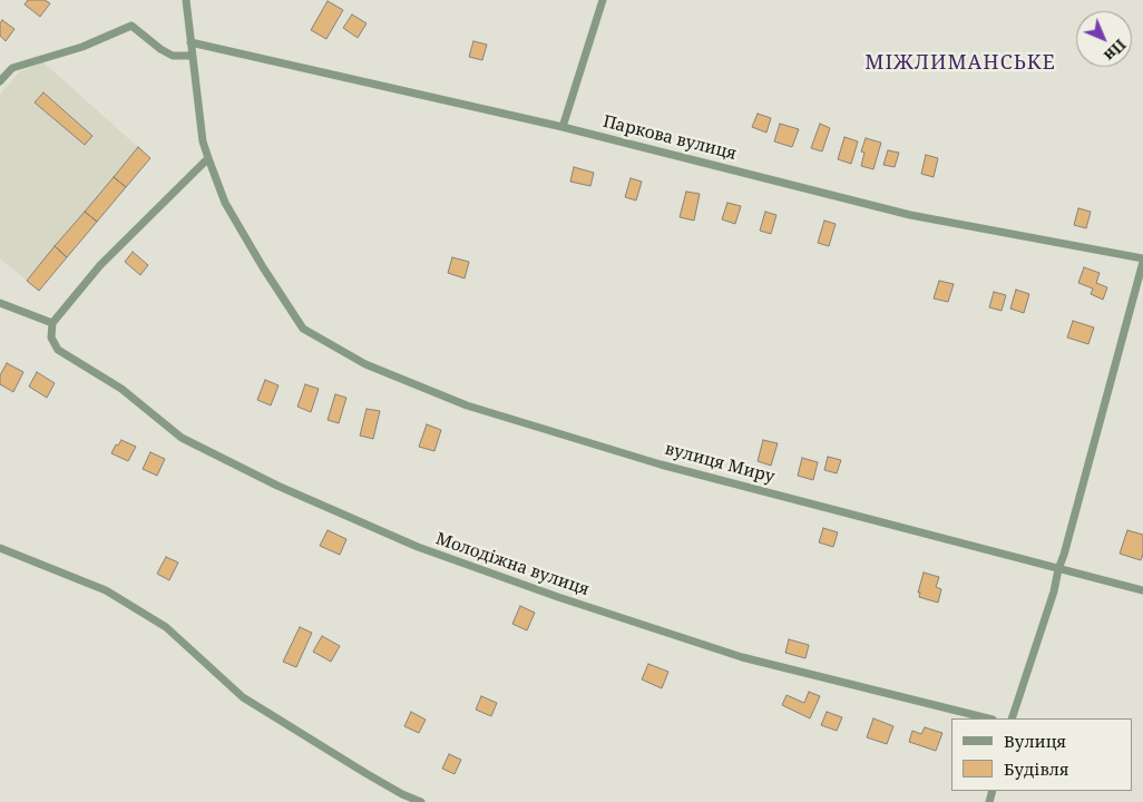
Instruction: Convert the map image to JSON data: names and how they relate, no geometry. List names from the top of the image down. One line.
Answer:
{"streets":{"street":["Паркова вулиця","вулиця Миру","Молодіжна вулиця"]},"districts":["МІЖЛИМАНСЬКЕ"],"legend":["Вулиця","Будівля"],"north":"bottom right"}
